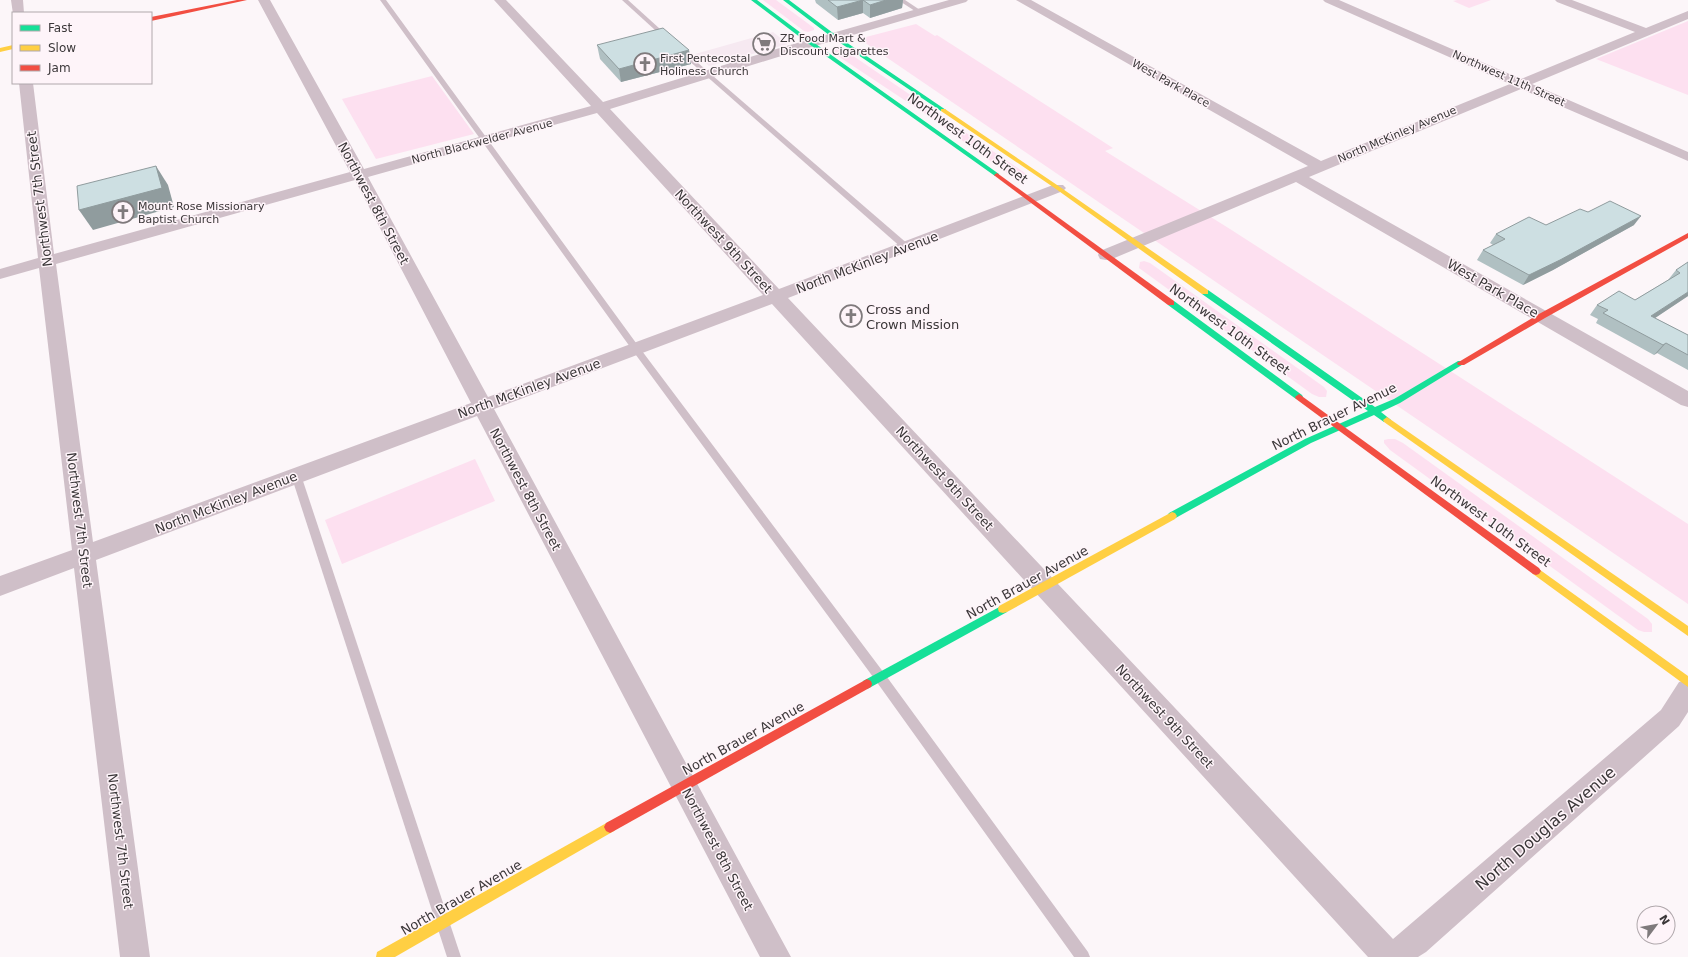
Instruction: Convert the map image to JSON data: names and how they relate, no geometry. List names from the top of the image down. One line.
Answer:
{"streets":{"main road":["Northwest 10th Street","North Brauer Avenue"],"street":["Northwest 11th Street","West Park Place","North McKinley Avenue","North Blackwelder Avenue","Northwest 7th Street","Northwest 8th Street","Northwest 9th Street","North Douglas Avenue"]},"crossings":[["Northwest 11th Street","North McKinley Avenue"],["West Park Place","North McKinley Avenue"],["West Park Place","North Brauer Avenue"],["North McKinley Avenue","Northwest 10th Street"],["North McKinley Avenue","Northwest 7th Street"],["North McKinley Avenue","Northwest 8th Street"],["North McKinley Avenue","Northwest 9th Street"],["Northwest 10th Street","North Blackwelder Avenue"],["Northwest 10th Street","North Brauer Avenue"],["North Blackwelder Avenue","Northwest 7th Street"],["North Blackwelder Avenue","Northwest 8th Street"],["North Blackwelder Avenue","Northwest 9th Street"],["Northwest 8th Street","North Brauer Avenue"],["Northwest 9th Street","North Brauer Avenue"]],"places":{"supermarket":["ZR Food Mart & Discount Cigarettes"],"church":["First Pentecostal Holiness Church","Mount Rose Missionary Baptist Church","Cross and Crown Mission"]},"legend":["Fast","Slow","Jam"],"north":"top right"}
